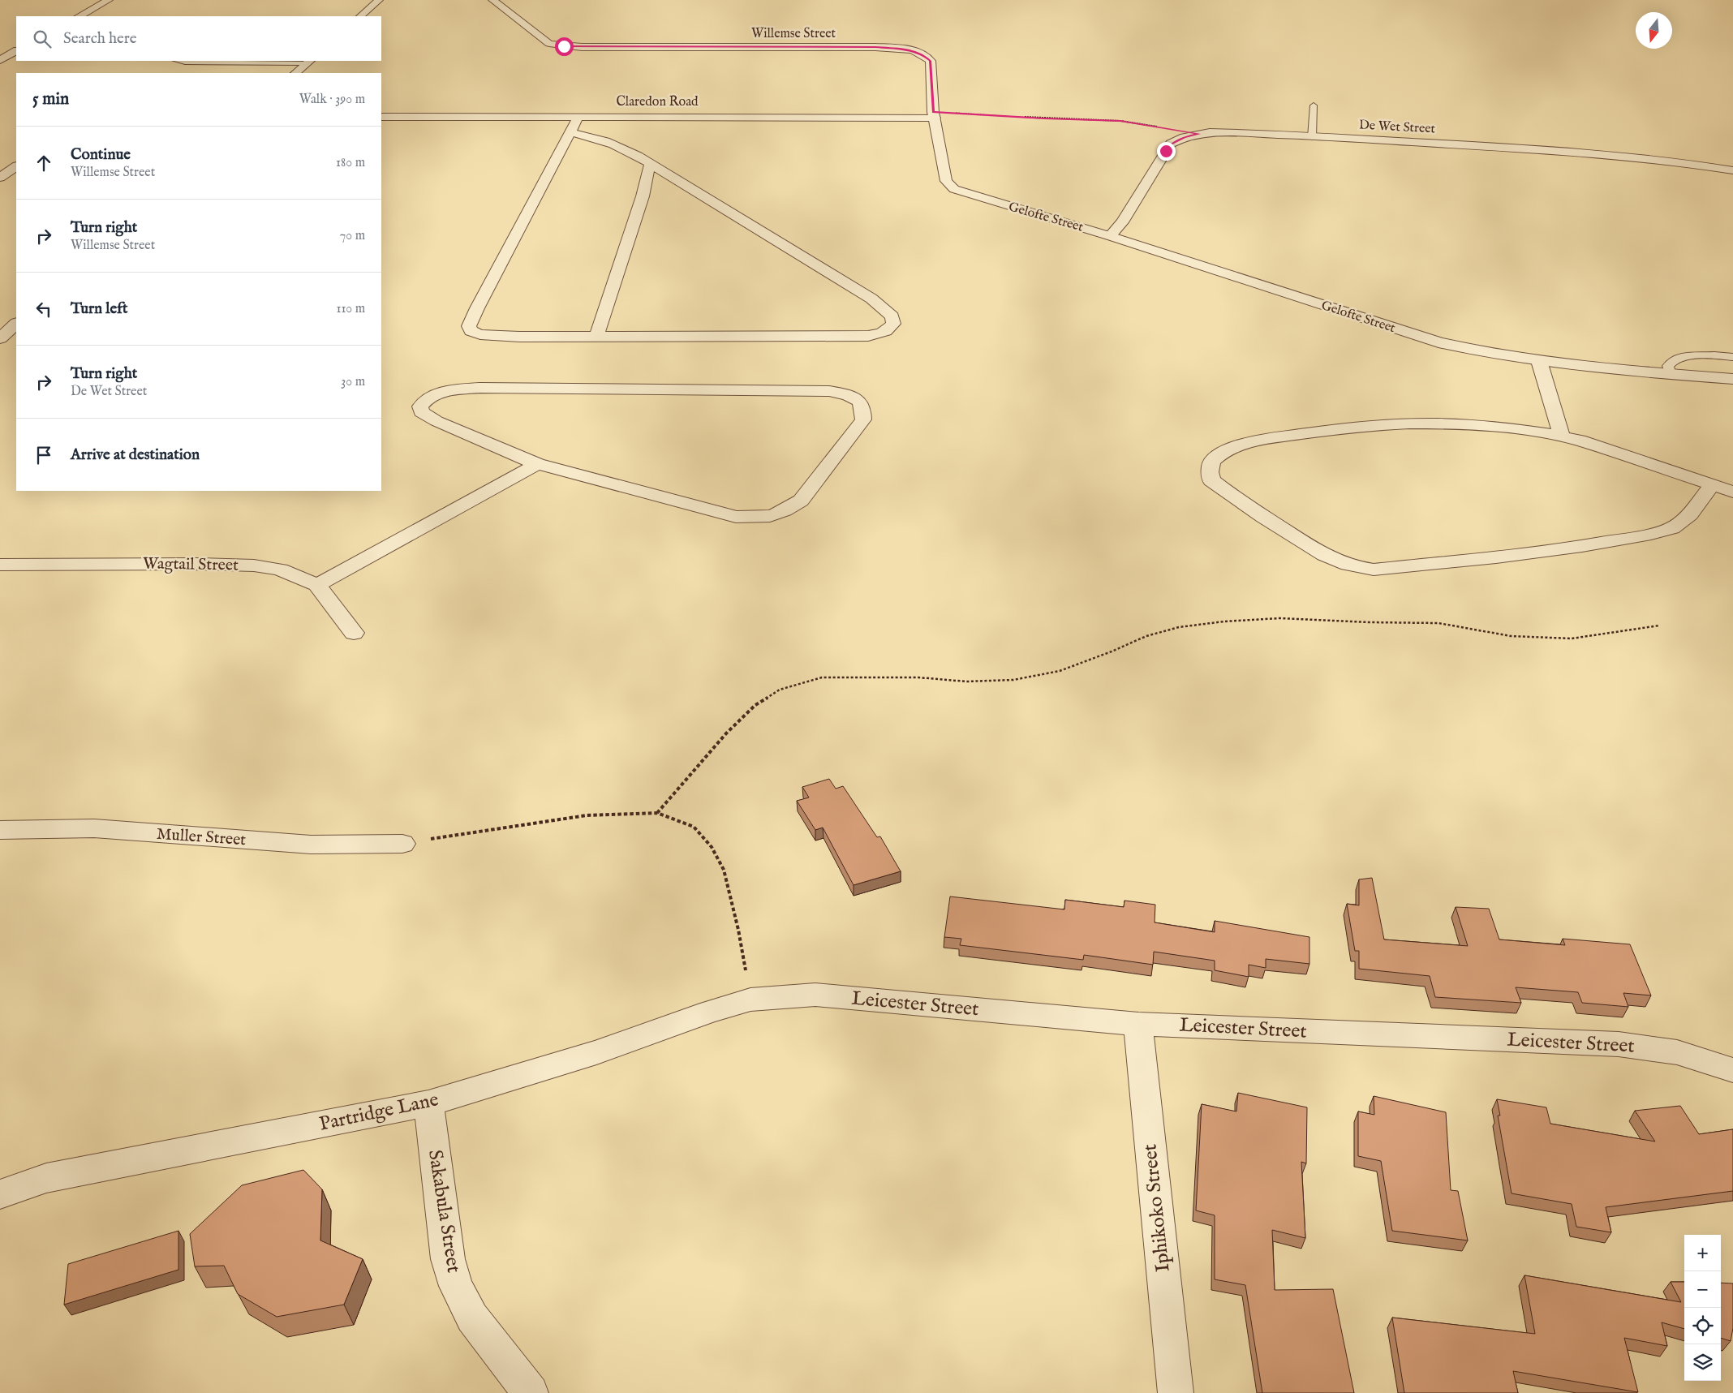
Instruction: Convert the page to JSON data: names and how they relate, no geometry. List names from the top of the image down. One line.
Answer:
{"streets":{"street":["Willemse Street","Claredon Road","De Wet Street","Gelofte Street","Wagtail Street","Muller Street","Leicester Street","Partridge Lane","Iphikoko Street","Sakabula Street"]},"crossings":[["Willemse Street","Claredon Road"],["Willemse Street","Gelofte Street"],["De Wet Street","Gelofte Street"],["Leicester Street","Partridge Lane"],["Leicester Street","Iphikoko Street"],["Partridge Lane","Sakabula Street"]],"north":"bottom","page":{"search":"Search here","heading":["5 min","Walk · 390 m"],"list":[["Continue","Willemse Street","180 m"],["Turn right","Willemse Street","70 m"],["Turn left","110 m"],["Turn right","De Wet Street","30 m"],"Arrive at destination"],"map_buttons":["+","−"]}}
